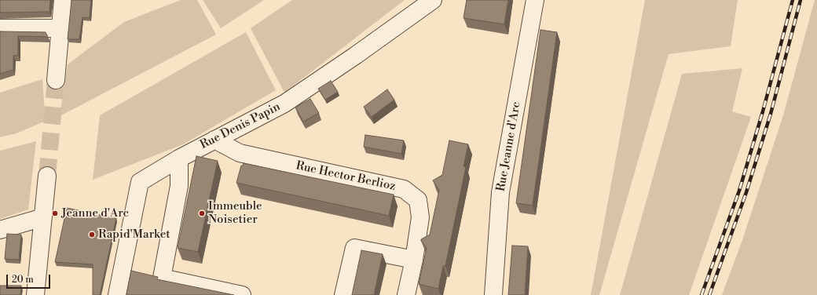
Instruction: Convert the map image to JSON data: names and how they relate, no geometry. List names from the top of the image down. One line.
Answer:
{"streets":{"street":["Rue Denis Papin","Rue Jeanne d'Arc","Rue Hector Berlioz"]},"crossings":[["Rue Denis Papin","Rue Hector Berlioz"]],"places":["Jeanne d'Arc","Immeuble Noisetier","Rapid'Market"],"scale_bar":"20 m"}
